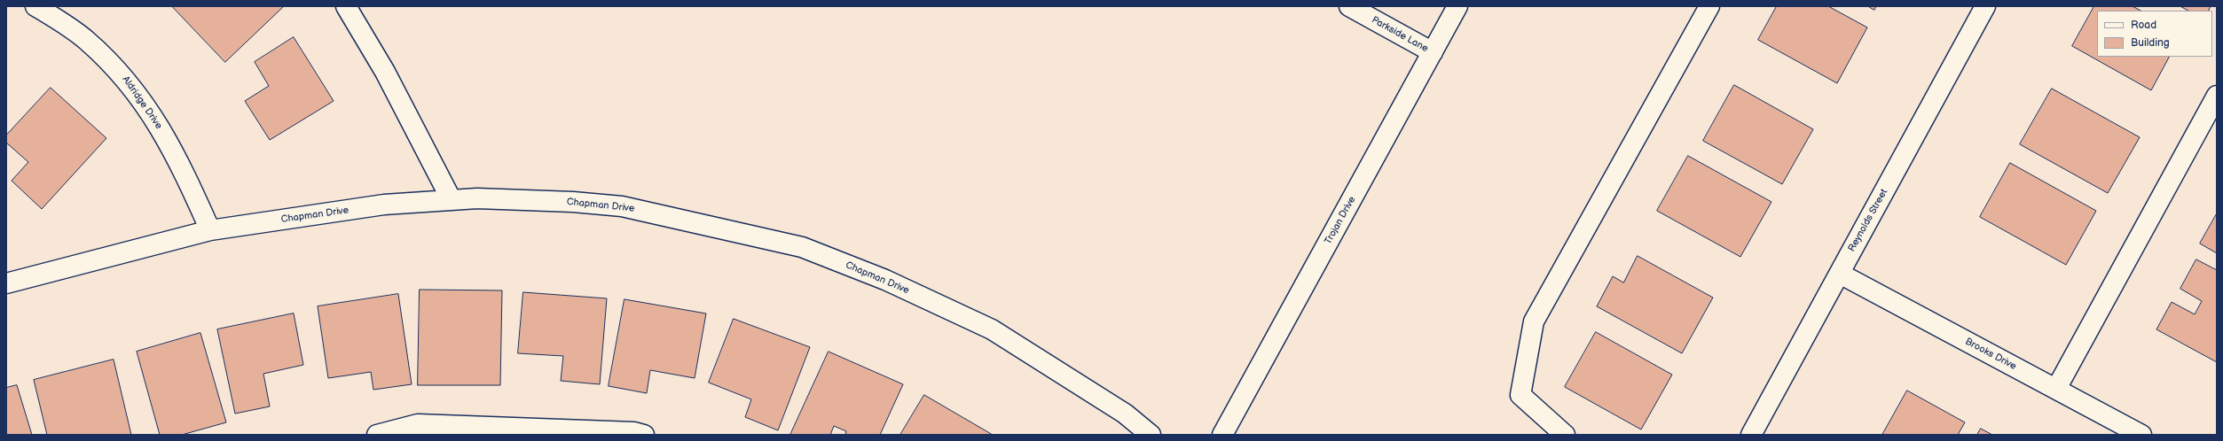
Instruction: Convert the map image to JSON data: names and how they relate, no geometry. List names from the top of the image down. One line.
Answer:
{"streets":{"street":["Parkside Lane","Aldridge Drive","Chapman Drive","Trojan Drive","Reynolds Street","Brooks Drive"]},"crossings":[["Parkside Lane","Trojan Drive"],["Aldridge Drive","Chapman Drive"],["Reynolds Street","Brooks Drive"]],"legend":["Road","Building"]}
